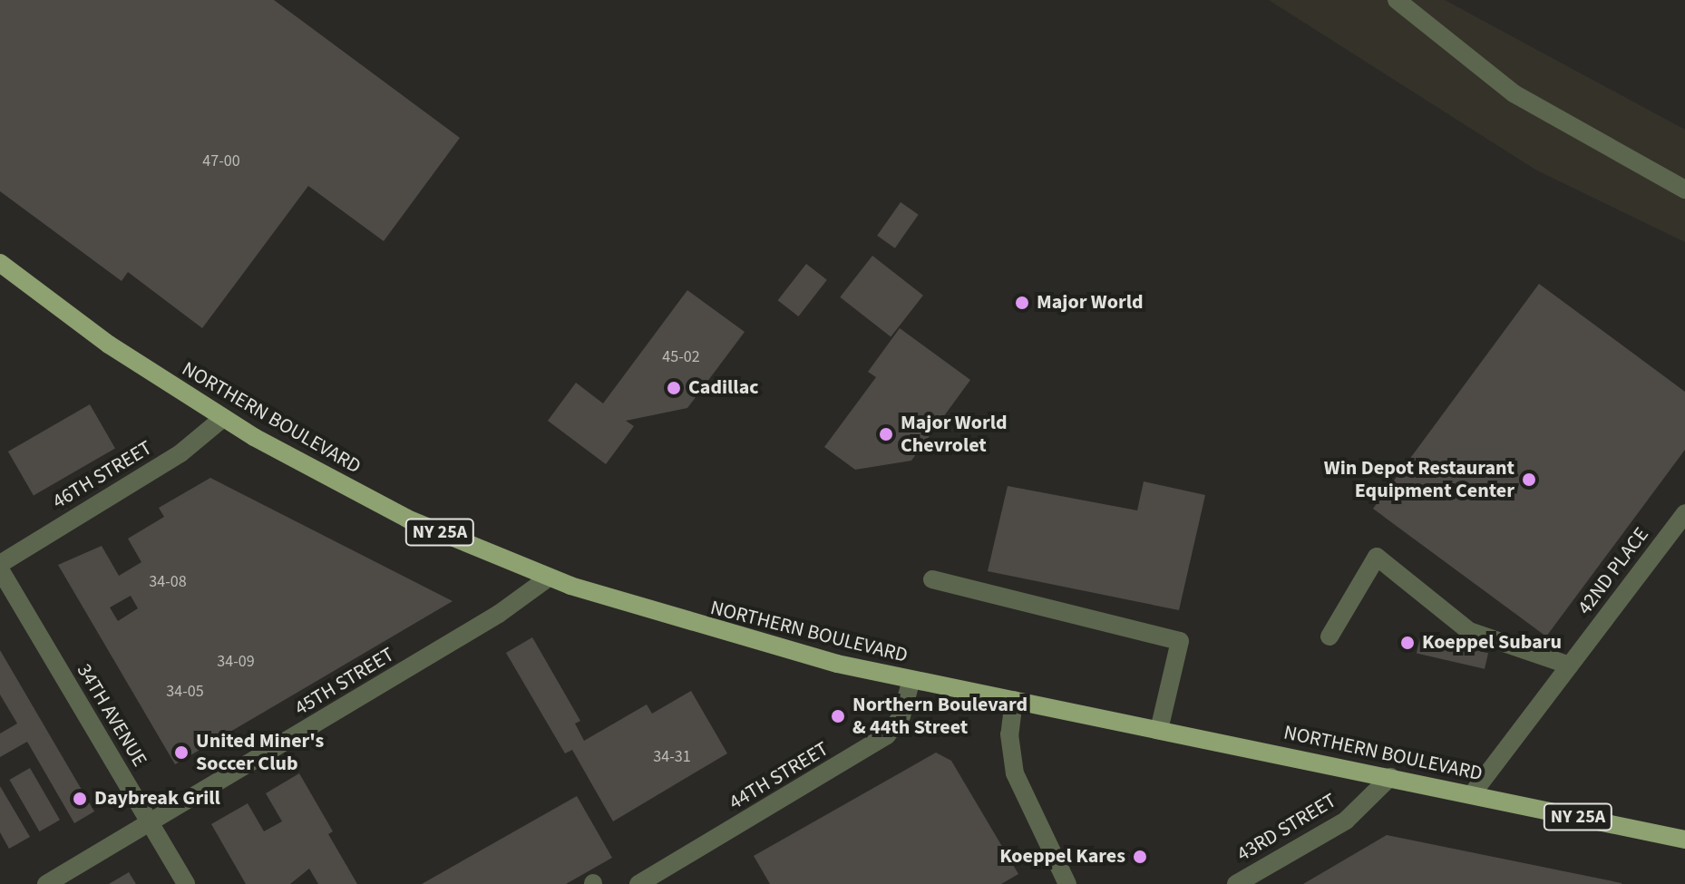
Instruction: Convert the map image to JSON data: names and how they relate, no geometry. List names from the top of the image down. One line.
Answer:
{"streets":{"main road":["NORTHERN BOULEVARD","NY 25A"],"street":["46TH STREET","42ND PLACE","45TH STREET","34TH AVENUE","44TH STREET","43RD STREET"]},"crossings":[["NORTHERN BOULEVARD","46TH STREET"],["NORTHERN BOULEVARD","42ND PLACE"],["NORTHERN BOULEVARD","45TH STREET"],["NORTHERN BOULEVARD","44TH STREET"],["NORTHERN BOULEVARD","43RD STREET"],["46TH STREET","34TH AVENUE"],["45TH STREET","34TH AVENUE"]],"places":["Major World","Cadillac","Major World Chevrolet","Win Depot Restaurant Equipment Center","Koeppel Subaru","Northern Boulevard & 44th Street","United Miner's Soccer Club","Daybreak Grill","Koeppel Kares"],"house_numbers":["47-00","45-02","34-08","34-09","34-05","34-31"]}
